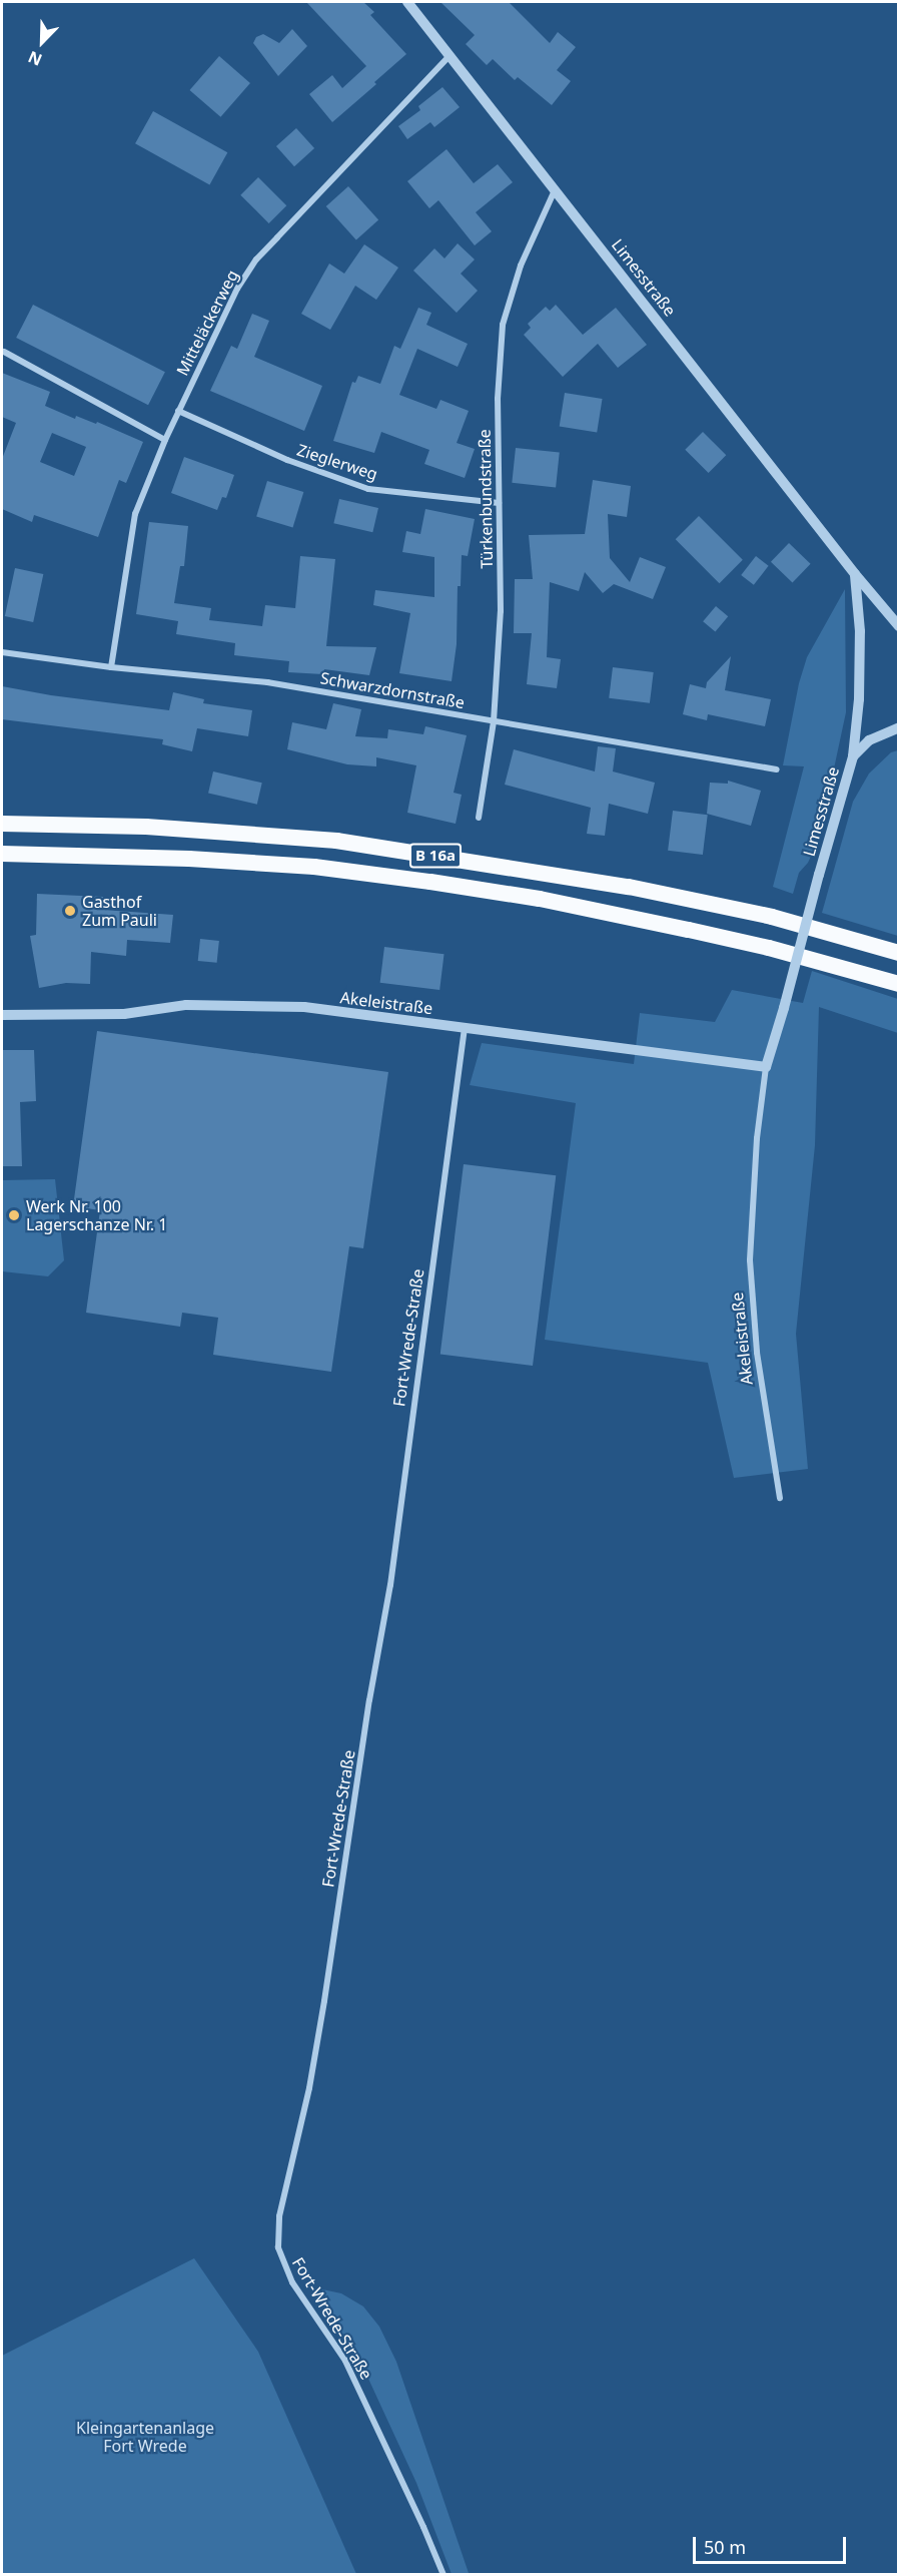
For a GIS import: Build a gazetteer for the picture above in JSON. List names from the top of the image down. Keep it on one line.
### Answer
{"streets":{"highway":["B 16a"],"street":["Limesstraße","Mitteläckerweg","Zieglerweg","Türkenbundstraße","Schwarzdornstraße","Akeleistraße","Fort-Wrede-Straße"]},"crossings":[["Limesstraße","Mitteläckerweg"],["Limesstraße","Türkenbundstraße"],["Limesstraße","Akeleistraße"],["Mitteläckerweg","Zieglerweg"],["Mitteläckerweg","Schwarzdornstraße"],["Zieglerweg","Türkenbundstraße"],["Türkenbundstraße","Schwarzdornstraße"],["Akeleistraße","Fort-Wrede-Straße"]],"parks":["Kleingartenanlage Fort Wrede"],"places":["Gasthof Zum Pauli","Werk Nr. 100 Lagerschanze Nr. 1"],"scale_bar":"50 m","north":"bottom left"}
